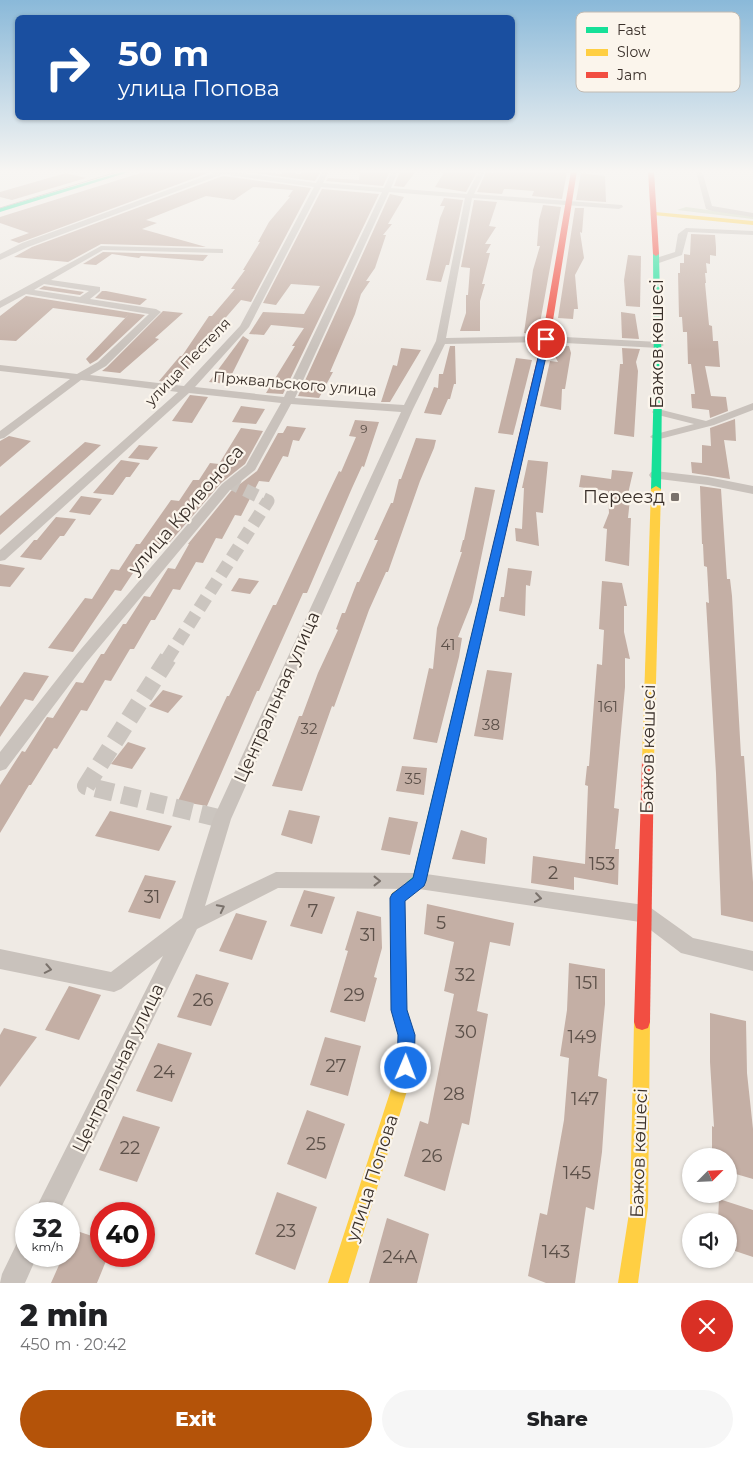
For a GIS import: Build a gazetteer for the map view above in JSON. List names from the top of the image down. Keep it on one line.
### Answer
{"streets":{"main road":["Бажов көшесі","улица Попова"],"street":["улица Пестеля","Пржвальского улица","улица Кривоноса","Центральная улица"]},"crossings":[["улица Пестеля","Пржвальского улица"],["Пржвальского улица","улица Кривоноса"],["Пржвальского улица","Центральная улица"]],"places":{"transit":["Переезд"]},"house_numbers":["9","41","161","38","32","35","153","2","31","7","5","31","32","151","29","26","30","149","27","24","28","147","25","22","26","145","23","143","24А"],"legend":["Fast","Slow","Jam"],"north":"top right","page":{"turn":["50 m","улица Попова"],"speed":"32 km/h","limit":"40","heading":["2 min","450 m · 20:42"],"buttons":["Exit","Share"]}}
